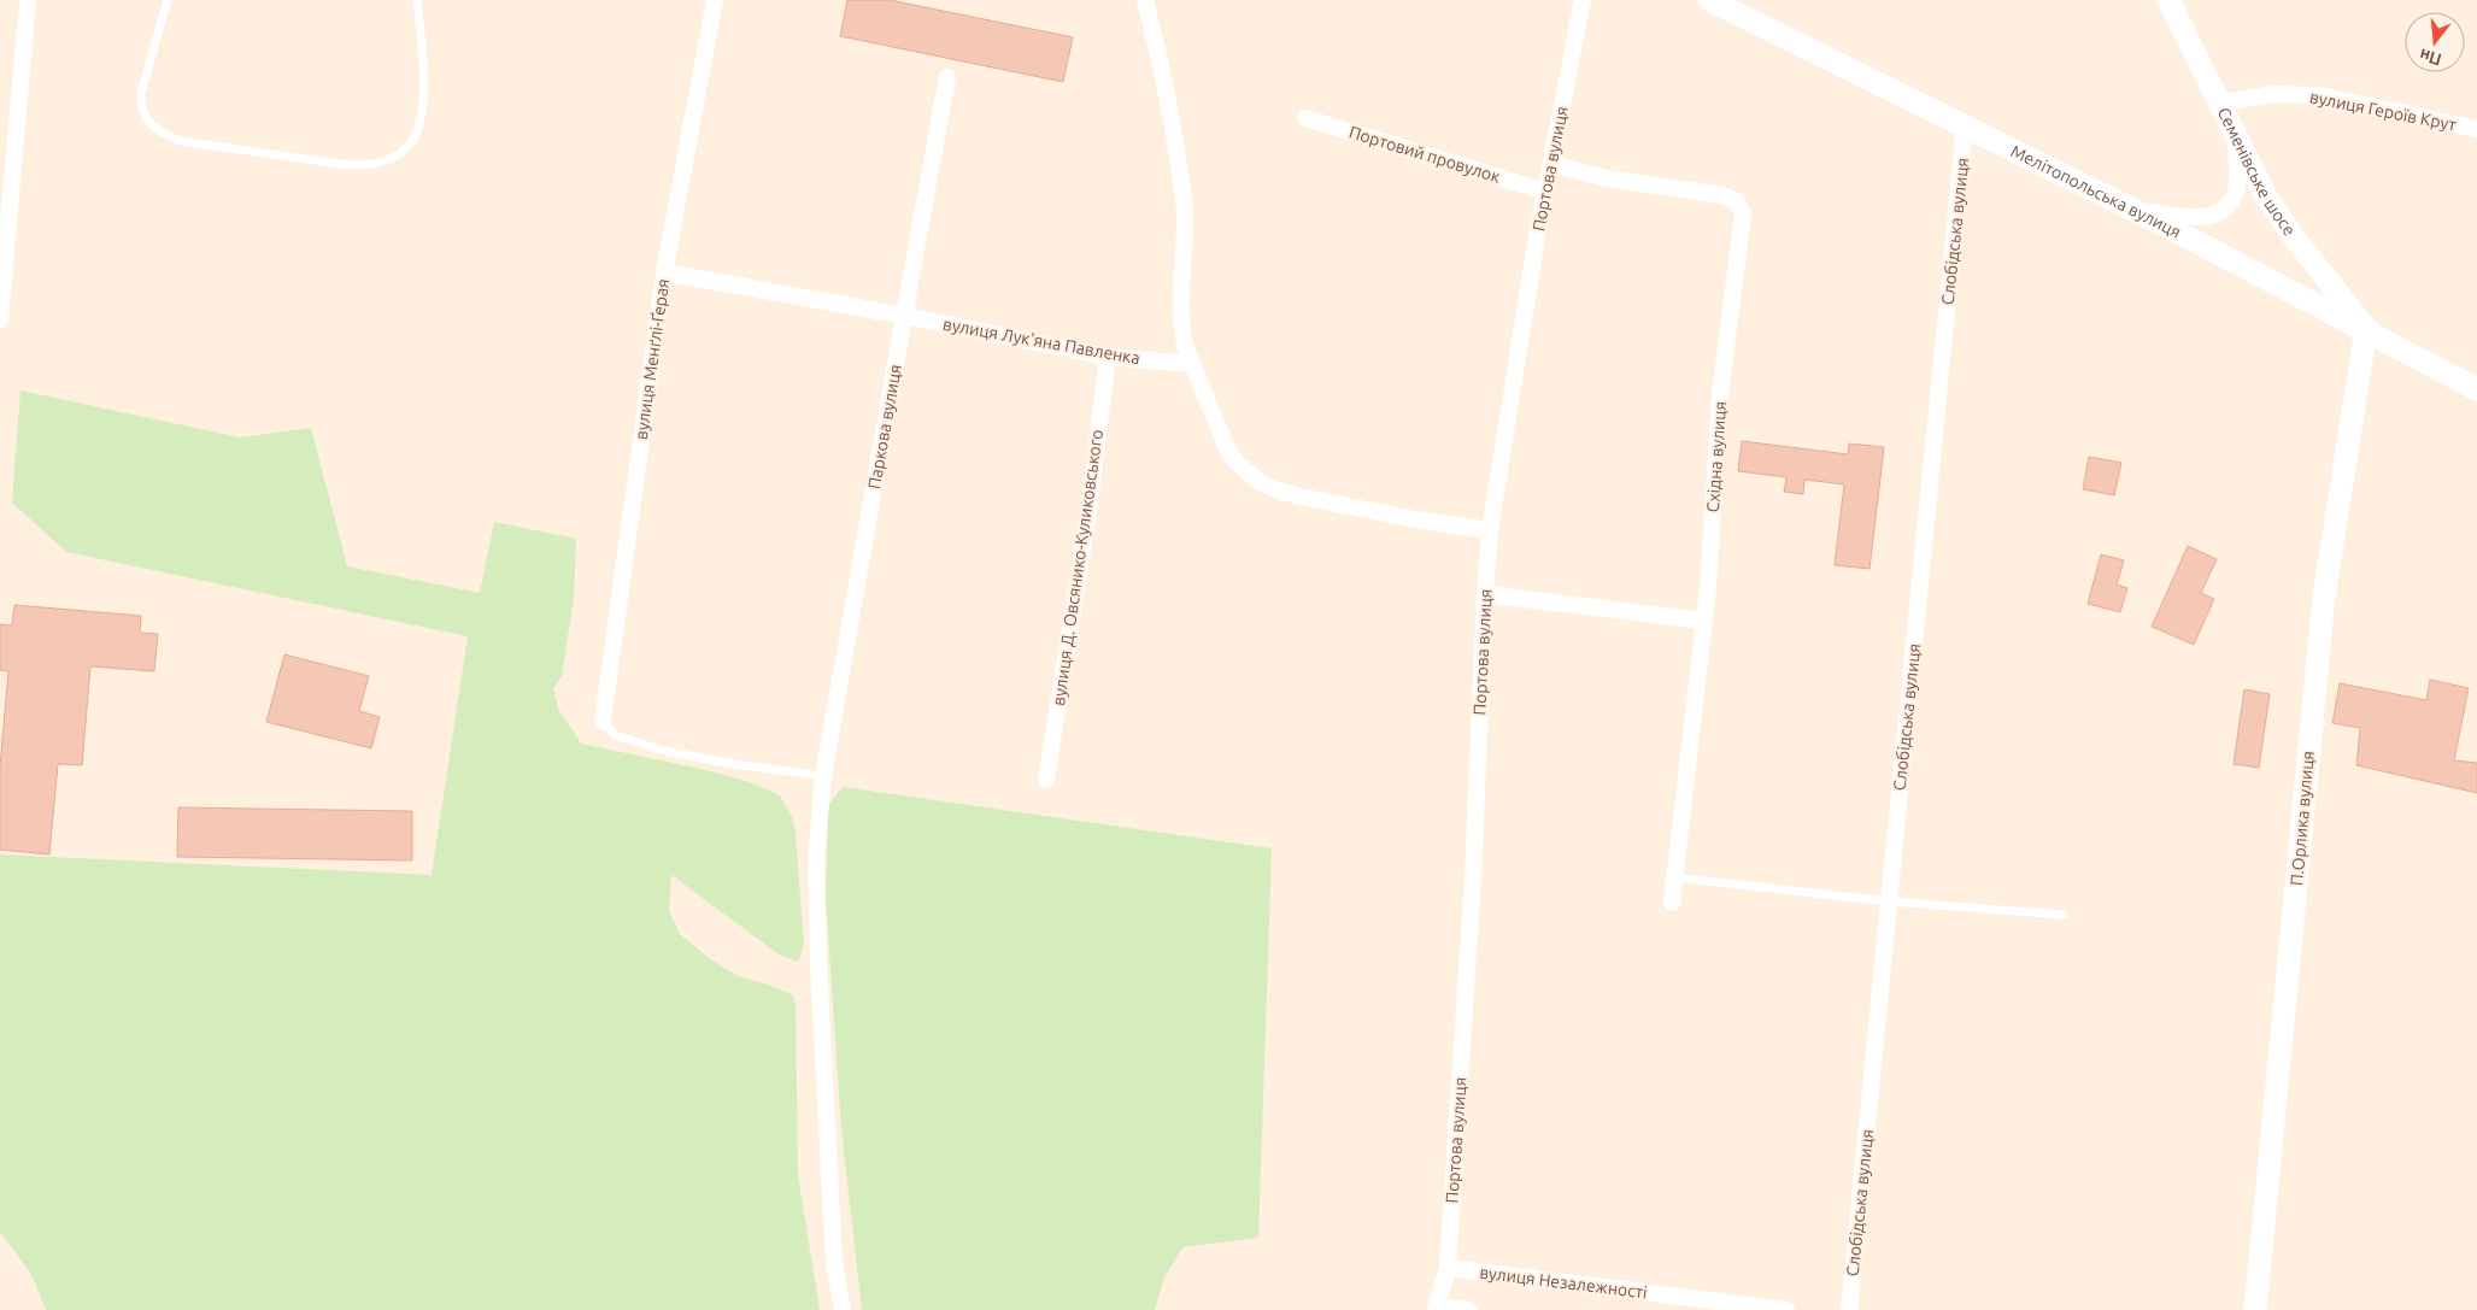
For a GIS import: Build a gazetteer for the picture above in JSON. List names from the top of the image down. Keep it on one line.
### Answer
{"streets":{"street":["вулиця Героїв Крут","Портовий провулок","Портова вулиця","Семенівське шосе","Мелітопольська вулиця","Слобідська вулиця","вулиця Лук'яна Павленка","вулиця Менґлі-Ґерая","Паркова вулиця","Східна вулиця","вулиця Д. Овсянико-Куликовського","П.Орлика вулиця","вулиця Незалежності"]},"crossings":[["вулиця Героїв Крут","Семенівське шосе"],["Портовий провулок","Портова вулиця"],["Портова вулиця","Східна вулиця"],["Портова вулиця","вулиця Незалежності"],["Семенівське шосе","Мелітопольська вулиця"],["Семенівське шосе","П.Орлика вулиця"],["Мелітопольська вулиця","Слобідська вулиця"],["Мелітопольська вулиця","П.Орлика вулиця"],["вулиця Лук'яна Павленка","вулиця Менґлі-Ґерая"],["вулиця Лук'яна Павленка","Паркова вулиця"],["вулиця Лук'яна Павленка","вулиця Д. Овсянико-Куликовського"]],"north":"bottom"}
